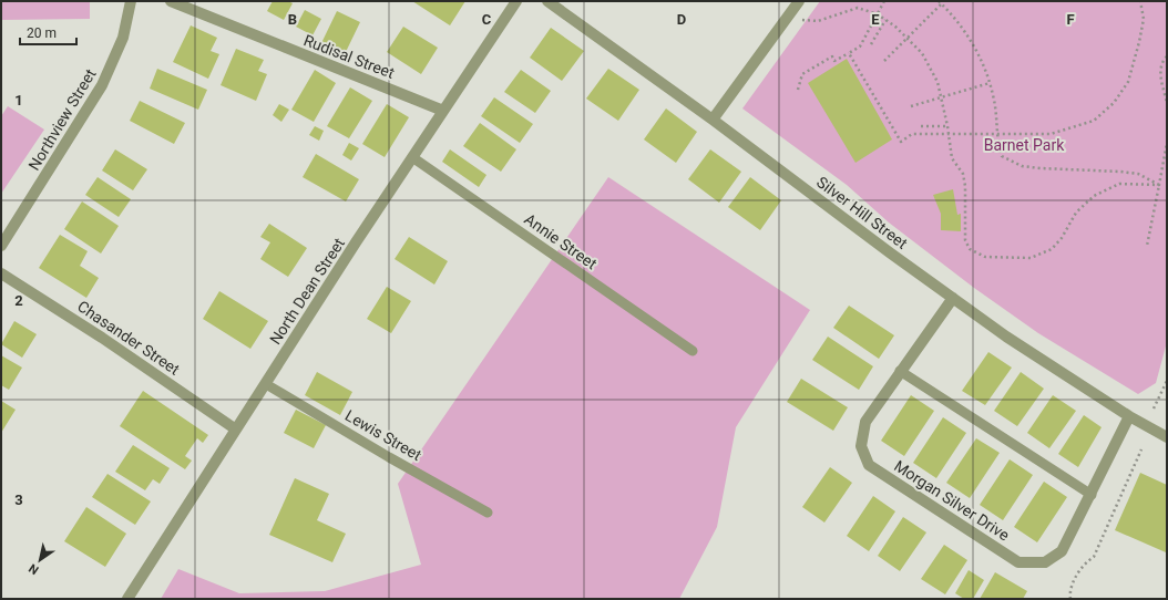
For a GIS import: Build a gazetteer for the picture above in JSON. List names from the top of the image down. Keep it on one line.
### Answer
{"streets":{"street":["Rudisal Street","Northview Street","Silver Hill Street","North Dean Street","Chasander Street","Morgan Silver Drive"],"lane":["Annie Street","Lewis Street"]},"crossings":[["Rudisal Street","North Dean Street"],["Silver Hill Street","Morgan Silver Drive"],["Annie Street","North Dean Street"],["North Dean Street","Chasander Street"],["North Dean Street","Lewis Street"]],"parks":["Barnet Park"],"scale_bar":"20 m","north":"bottom left","grid":{"columns":["B","C","D","E","F"],"rows":["1","2","3"]}}
